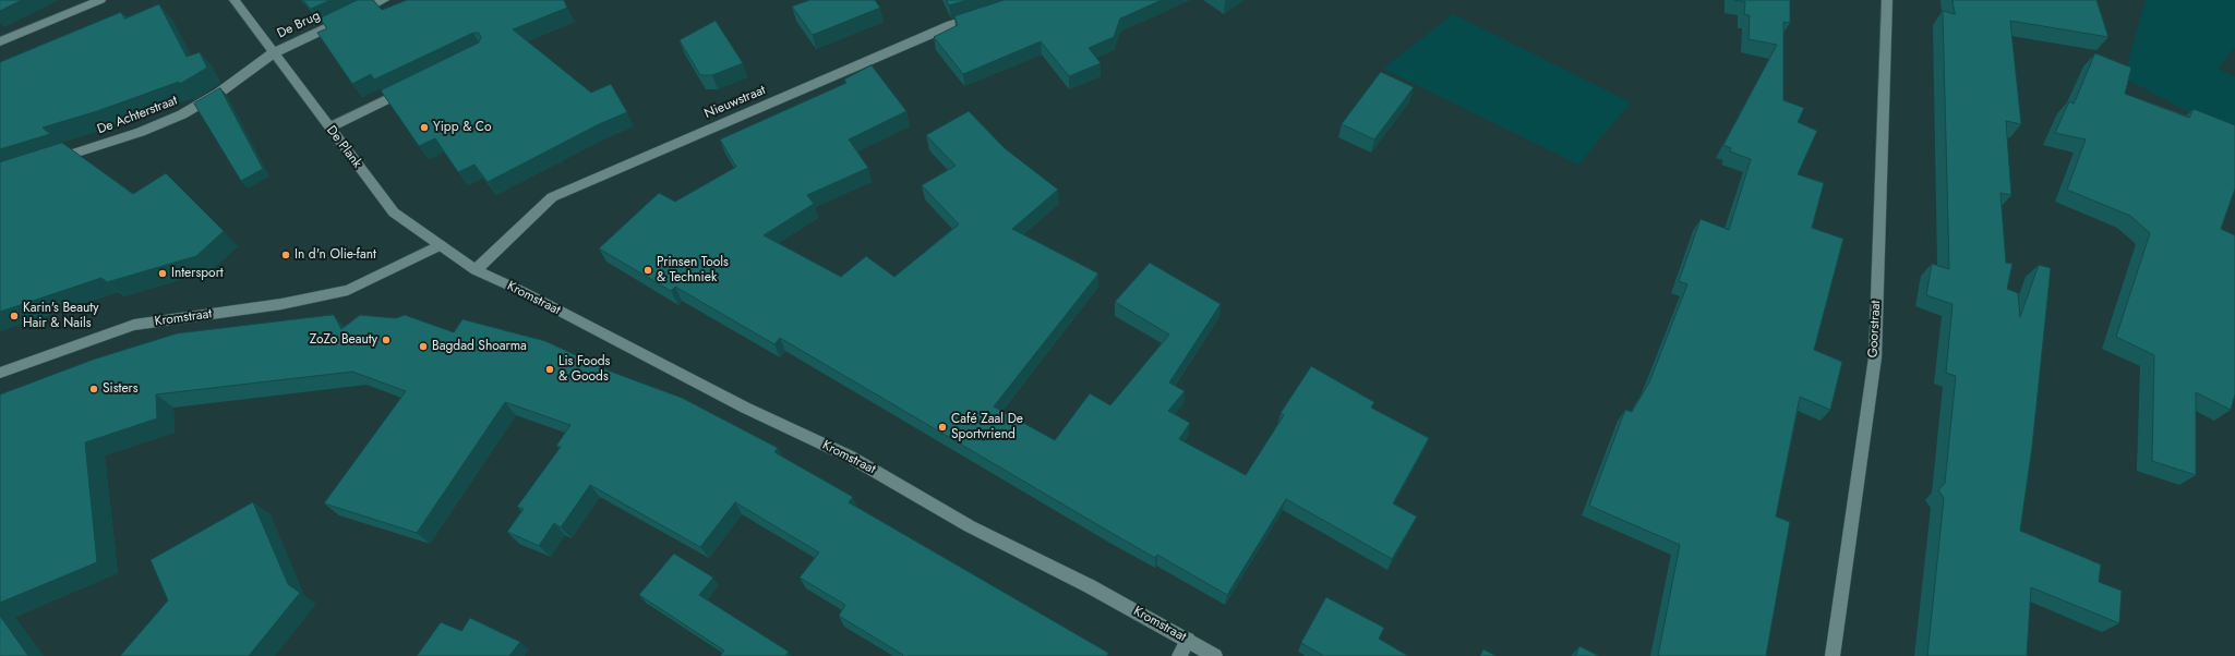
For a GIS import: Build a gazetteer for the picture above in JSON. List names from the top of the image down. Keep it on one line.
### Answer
{"streets":{"street":["De Brug","Nieuwstraat","De Achterstraat","De Plank","Kromstraat","Goorstraat"]},"crossings":[["De Brug","De Achterstraat"],["De Brug","De Plank"],["Nieuwstraat","De Plank"],["Nieuwstraat","Kromstraat"],["De Achterstraat","De Plank"],["De Plank","Kromstraat"]],"places":["Yipp & Co","In d'n Olie-fant","Prinsen Tools & Techniek","Intersport","Karin's Beauty Hair & Nails","ZoZo Beauty","Bagdad Shoarma","Lis Foods & Goods","Sisters","Café Zaal De Sportvriend"]}
